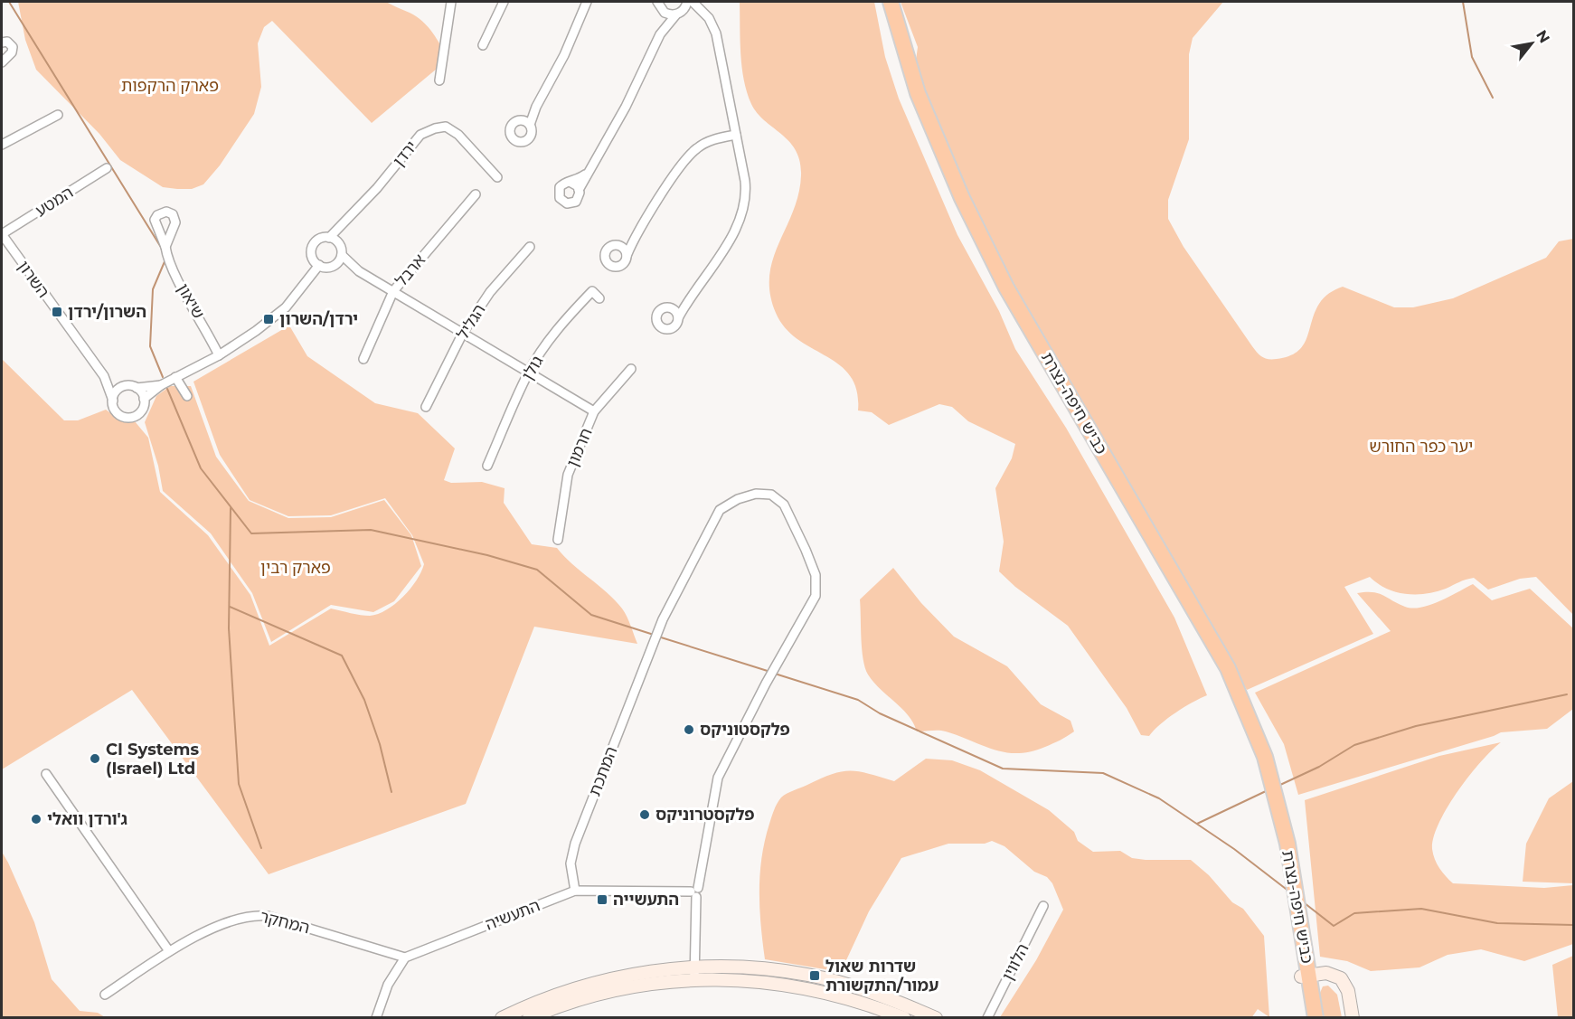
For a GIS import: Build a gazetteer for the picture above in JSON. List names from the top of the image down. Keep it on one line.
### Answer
{"streets":{"highway":["כביש חיפה-נצרת"],"street":["ירדן","המטע","ארבל","השרון","שיאון","הגליל","גולן","חרמון","המתכת","התעשיה","המחקר","הלווין"]},"crossings":[["המטע","השרון"],["המתכת","התעשיה"],["התעשיה","המחקר"]],"parks":["פארק הרקפות","יער כפר החורש","פארק רבין"],"places":{"transit":["השרון/ירדן","ירדן/השרון","התעשייה","שדרות שאול עמור/התקשורת"],"other":["פלקסטוניקס","CI Systems (Israel) Ltd","פלקסטרוניקס","ג'ורדן וואלי"]},"north":"top right"}
